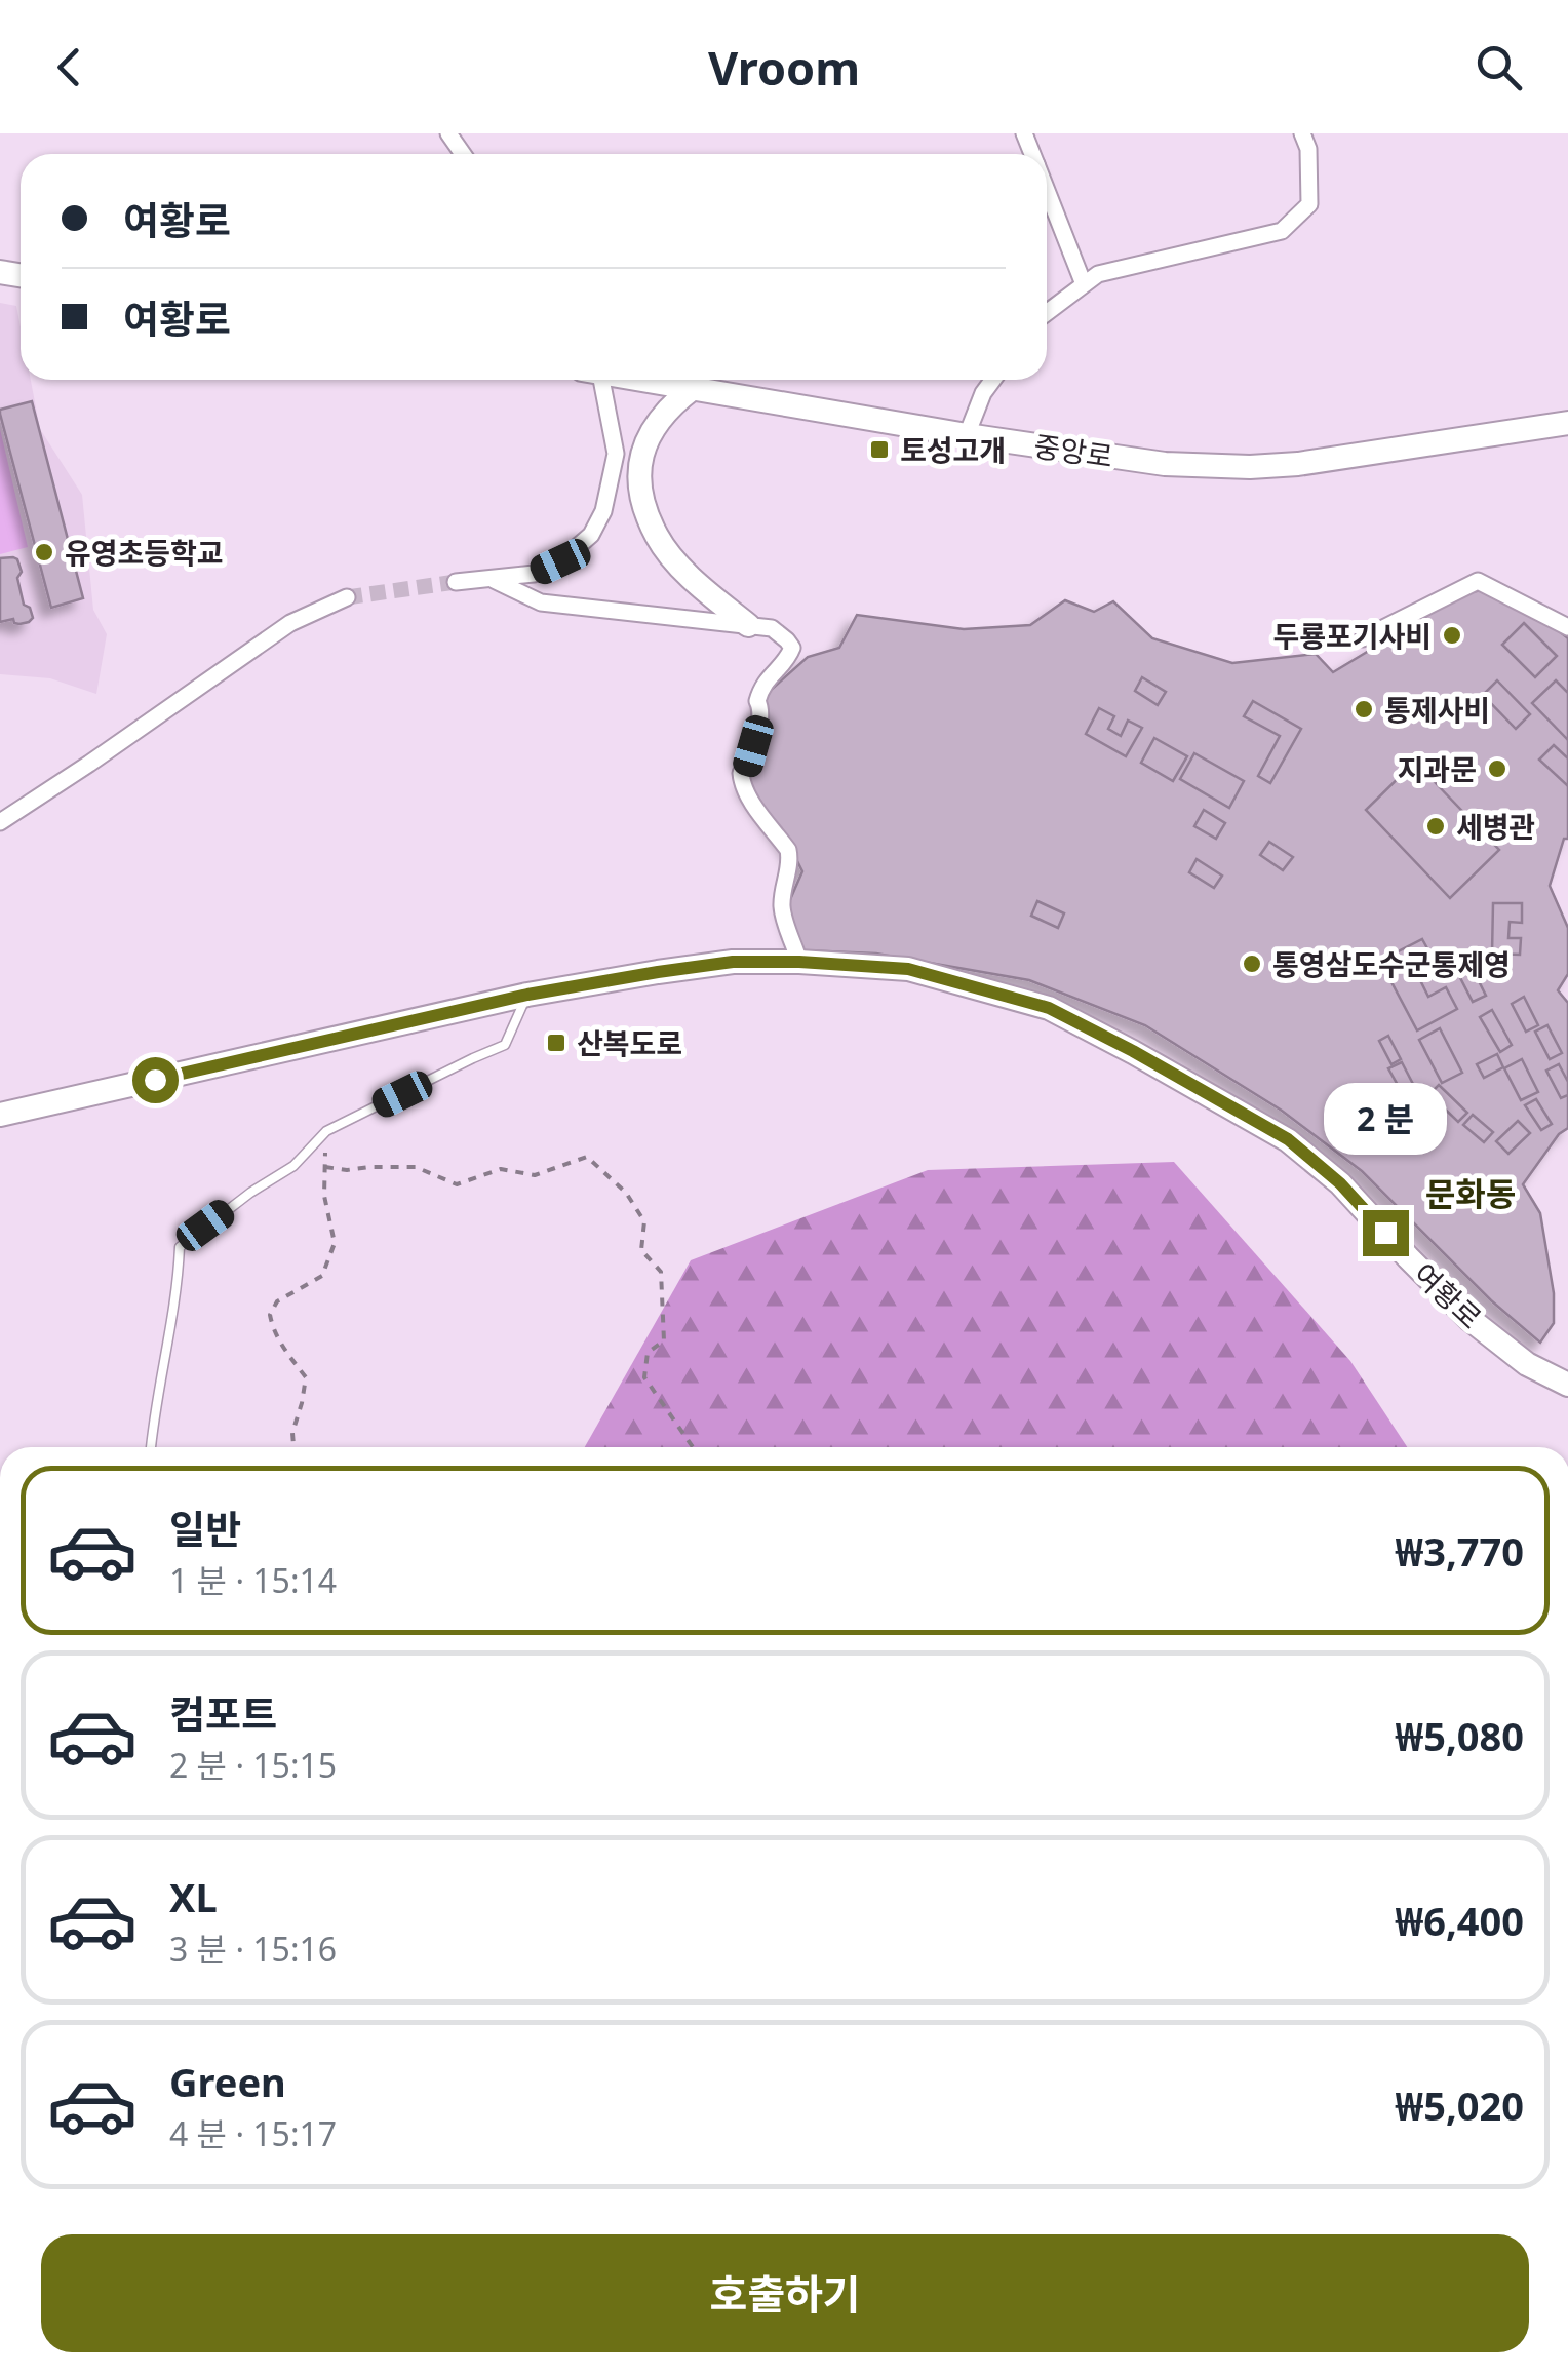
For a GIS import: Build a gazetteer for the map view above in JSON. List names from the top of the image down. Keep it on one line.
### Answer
{"streets":{"street":["중앙로","여황로"]},"districts":["문화동"],"places":{"transit":["토성고개","산복도로"],"other":["유영초등학교","두룡포기사비","통제사비","지과문","세병관","통영삼도수군통제영"]},"page":{"header":"Vroom","banner":["여황로","여황로"],"bubble":"2 분","list":[{"name":"일반","note":"1 분 · 15:14","value":"₩3,770"},{"name":"컴포트","note":"2 분 · 15:15","value":"₩5,080"},{"name":"XL","note":"3 분 · 15:16","value":"₩6,400"},{"name":"Green","note":"4 분 · 15:17","value":"₩5,020"}],"buttons":"호출하기"}}
